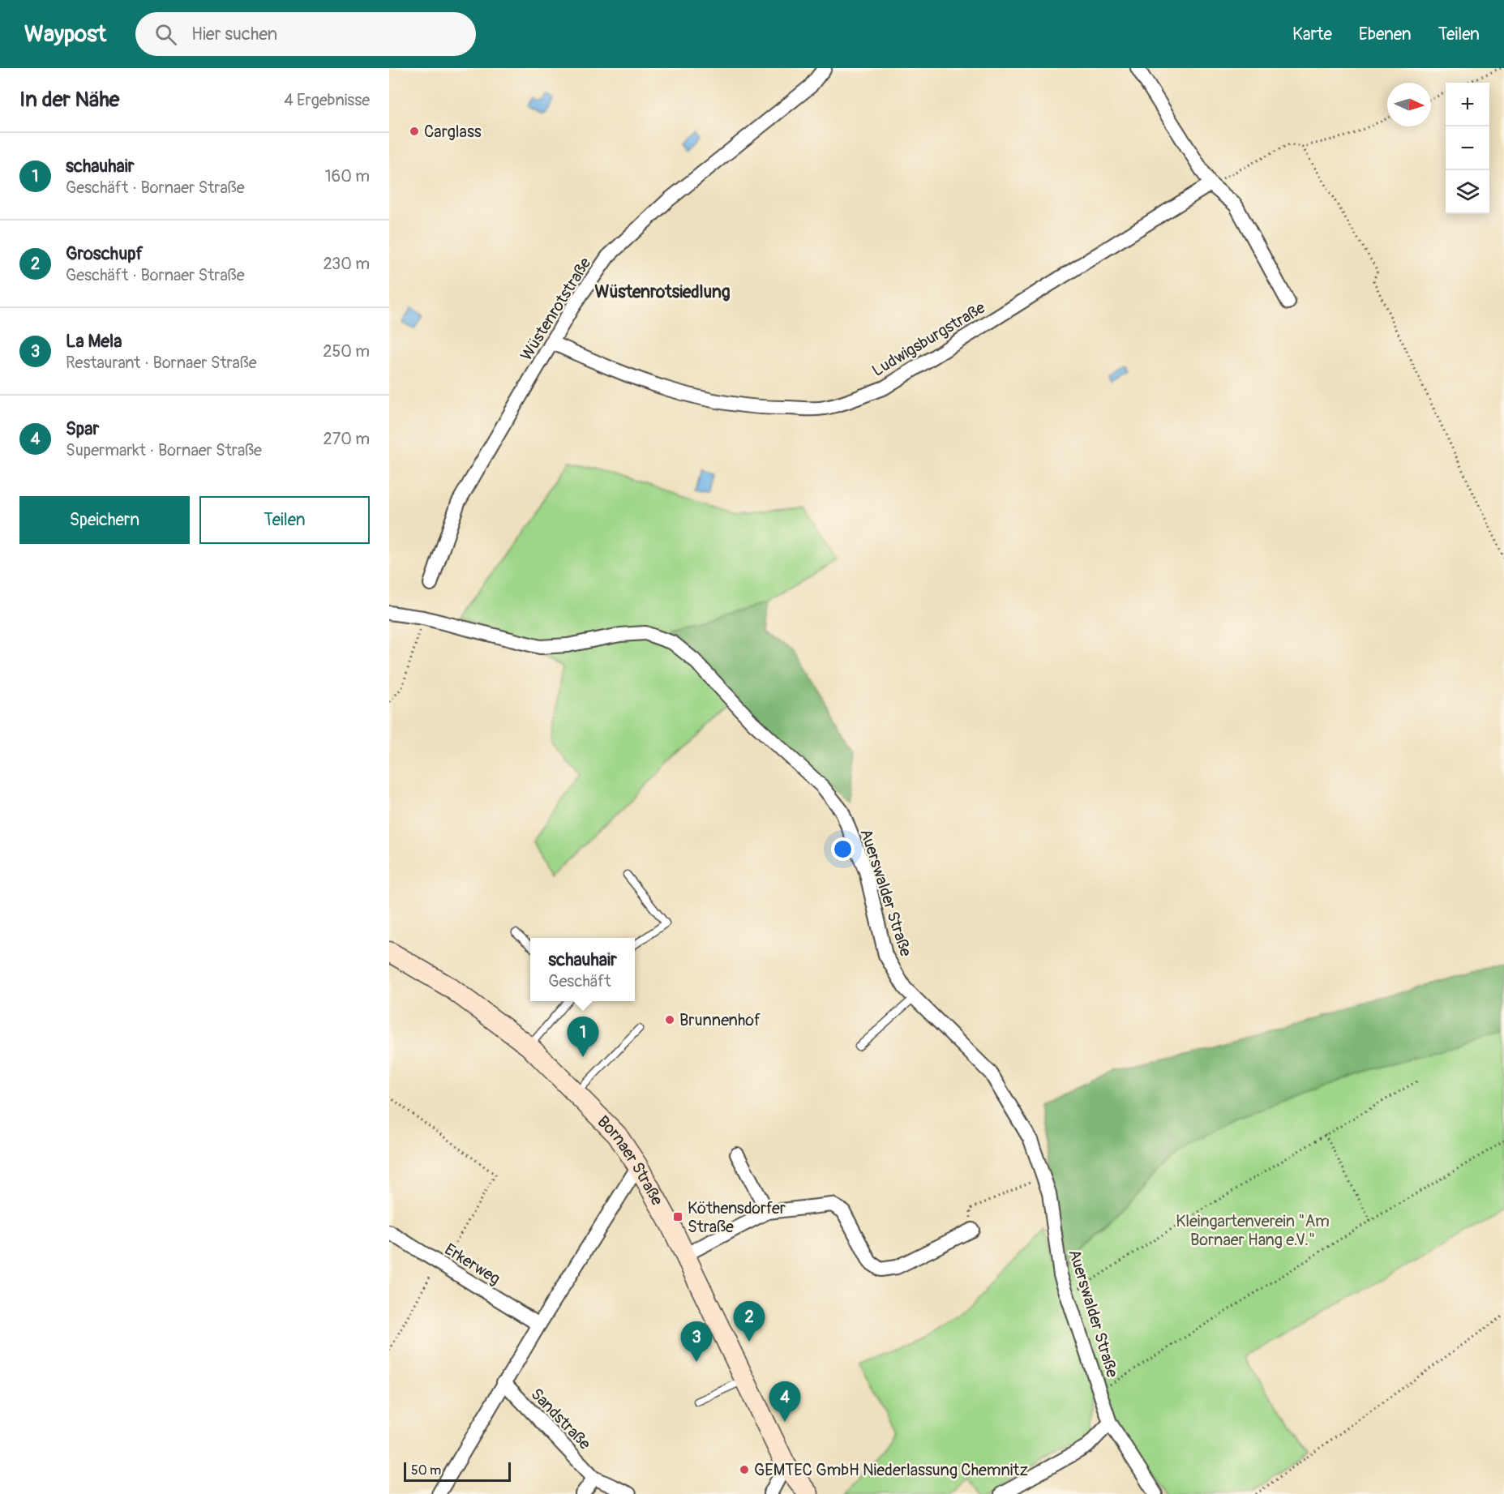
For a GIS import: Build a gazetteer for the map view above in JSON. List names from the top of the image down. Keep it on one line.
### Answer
{"streets":{"main road":["Bornaer Straße"],"street":["Wüstenrotstraße","Ludwigsburgstraße","Auerswalder Straße","Erkerweg","Sandstraße"]},"crossings":[["Wüstenrotstraße","Ludwigsburgstraße"]],"districts":["Wüstenrotsiedlung"],"parks":["Kleingartenverein \"Am Bornaer Hang e.V.\""],"places":{"other":["Carglass","Brunnenhof","GEMTEC GmbH Niederlassung Chemnitz"],"transit":["Köthensdorfer Straße"]},"scale_bar":"50 m","north":"right","page":{"header":"Waypost","search":"Hier suchen","nav":["Karte","Ebenen","Teilen"],"heading":["In der Nähe","4 Ergebnisse"],"map_buttons":["+","−"],"list":[{"mark":"1","name":"schauhair","note":"Geschäft · Bornaer Straße","value":"160 m"},{"mark":"2","name":"Groschupf","note":"Geschäft · Bornaer Straße","value":"230 m"},{"mark":"3","name":"La Mela","note":"Restaurant · Bornaer Straße","value":"250 m"},{"mark":"4","name":"Spar","note":"Supermarkt · Bornaer Straße","value":"270 m"}],"buttons":["Speichern","Teilen"],"popup":["schauhair","Geschäft"],"pins":["1","2","3","4"],"scale":"50 m"}}
